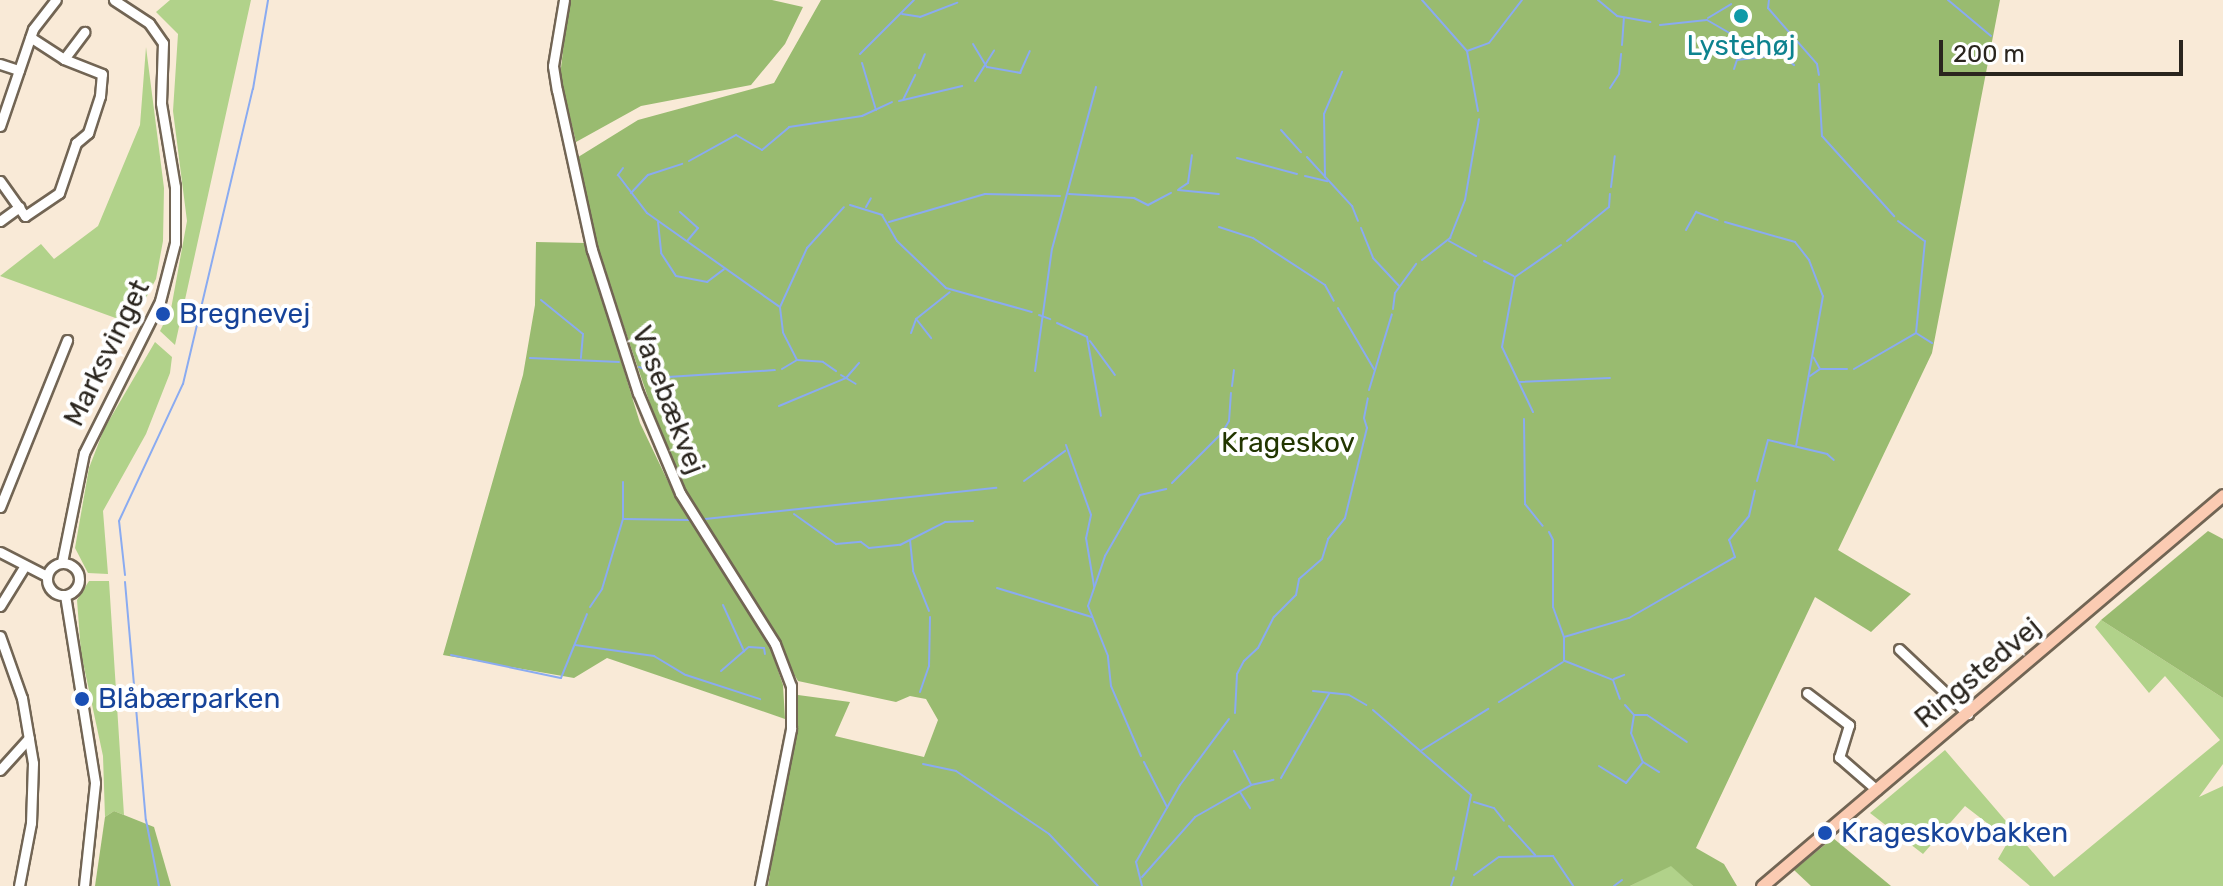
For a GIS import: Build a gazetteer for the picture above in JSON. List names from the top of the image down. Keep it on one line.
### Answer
{"streets":{"main road":["Ringstedvej"],"street":["Marksvinget","Vasebækvej"]},"parks":["Krageskov"],"places":["Lystehøj","Bregnevej","Blåbærparken","Krageskovbakken"],"scale_bar":"200 m"}
